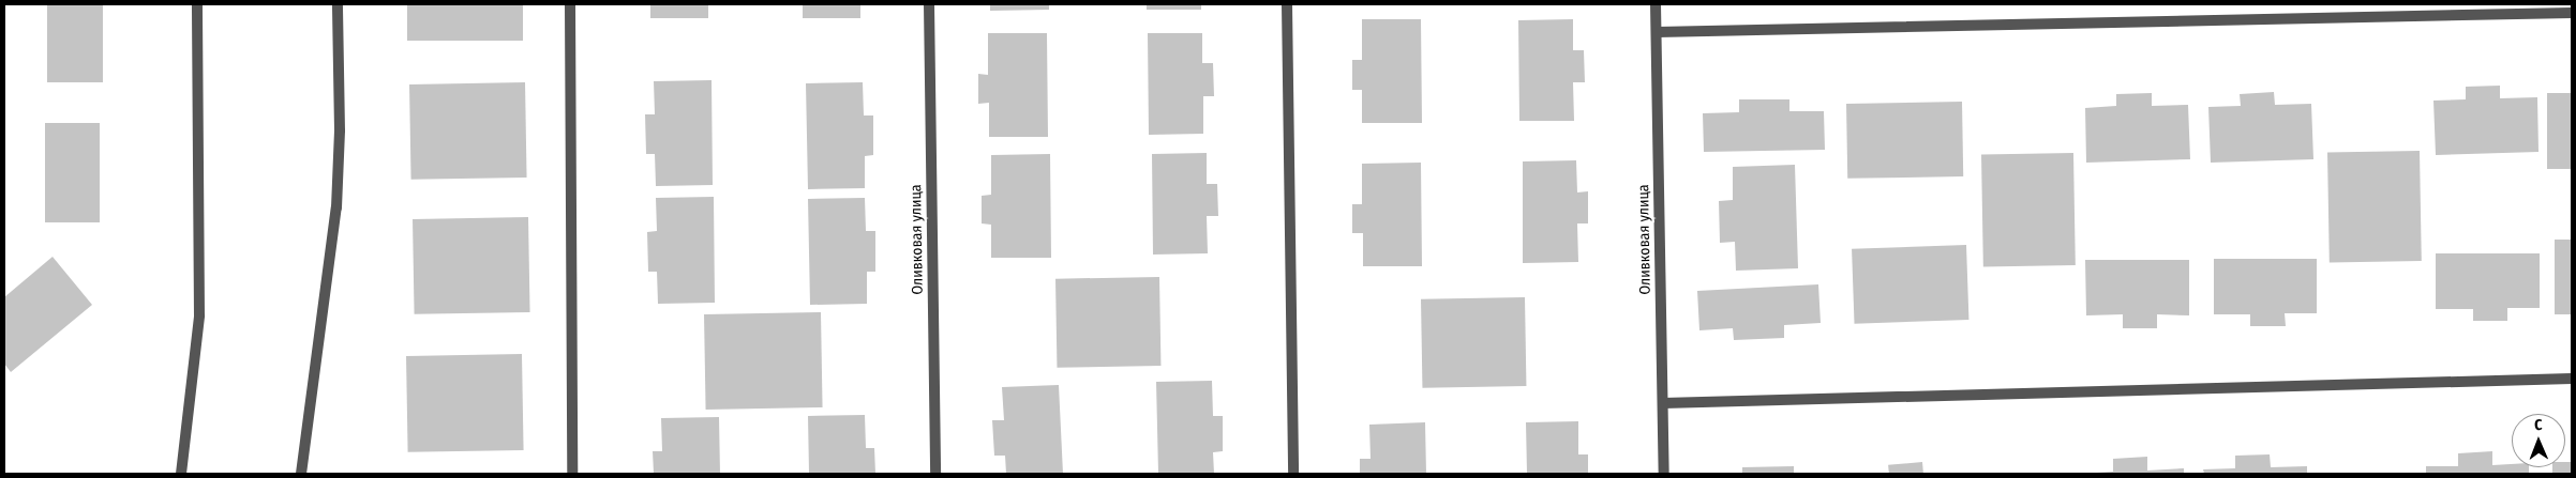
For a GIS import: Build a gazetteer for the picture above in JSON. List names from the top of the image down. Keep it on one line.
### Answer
{"streets":{"street":["Оливковая улица"]},"north":"top"}
